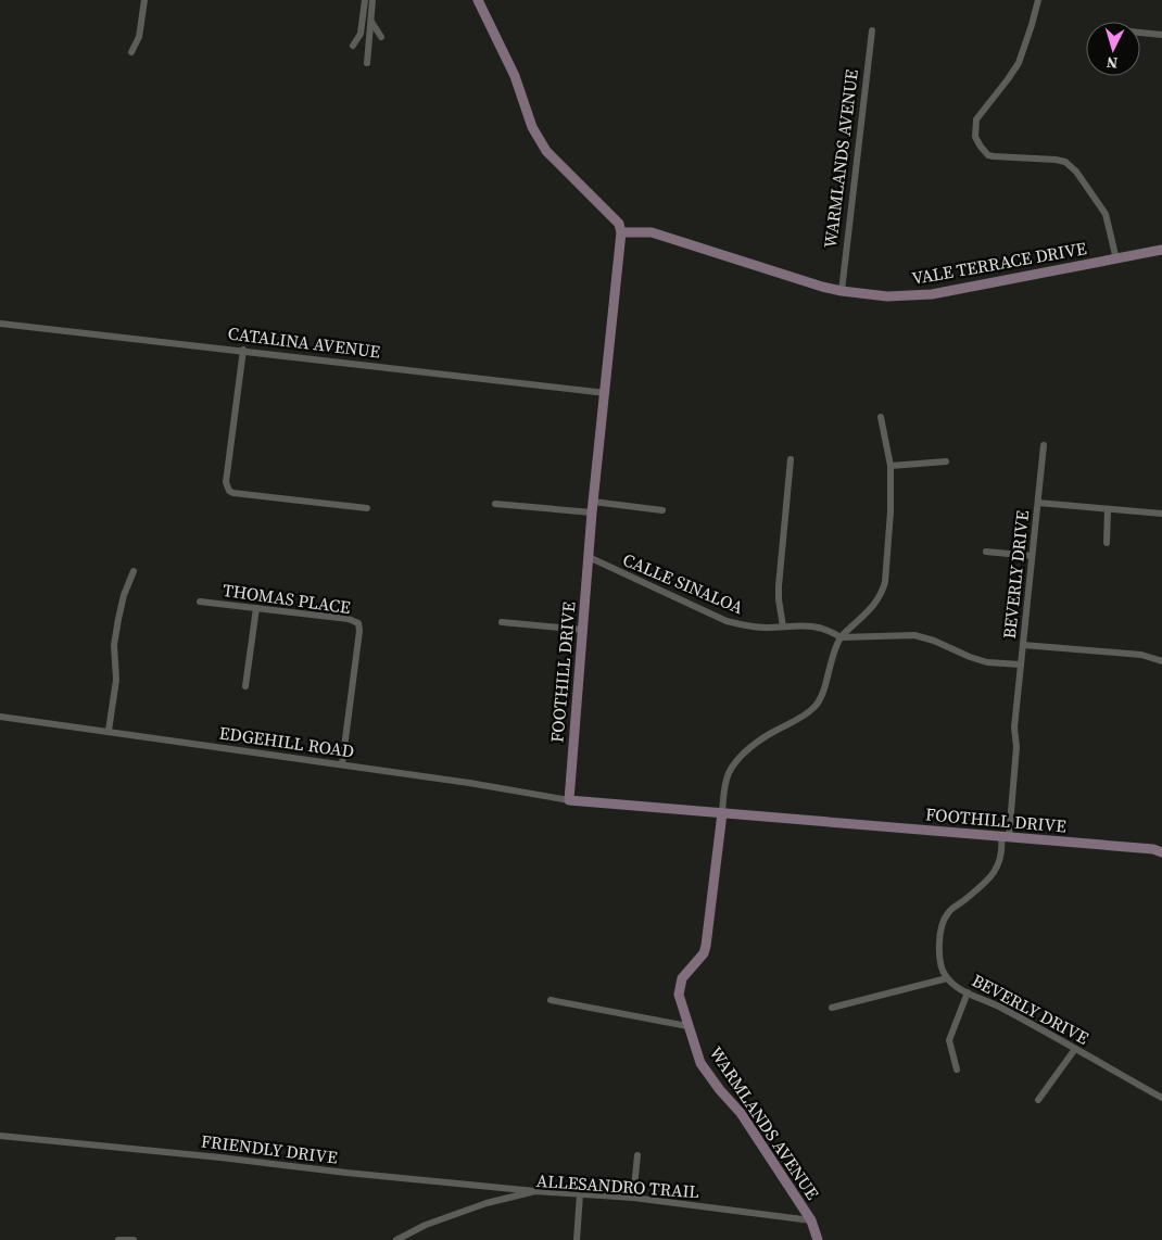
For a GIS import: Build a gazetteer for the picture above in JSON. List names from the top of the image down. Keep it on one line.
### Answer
{"streets":{"street":["WARMLANDS AVENUE","VALE TERRACE DRIVE","CATALINA AVENUE","BEVERLY DRIVE","CALLE SINALOA","THOMAS PLACE","FOOTHILL DRIVE","EDGEHILL ROAD","FRIENDLY DRIVE","ALLESANDRO TRAIL"]},"crossings":[["WARMLANDS AVENUE","VALE TERRACE DRIVE"],["WARMLANDS AVENUE","CALLE SINALOA"],["WARMLANDS AVENUE","FOOTHILL DRIVE"],["WARMLANDS AVENUE","ALLESANDRO TRAIL"],["VALE TERRACE DRIVE","FOOTHILL DRIVE"],["CATALINA AVENUE","FOOTHILL DRIVE"],["BEVERLY DRIVE","CALLE SINALOA"],["BEVERLY DRIVE","FOOTHILL DRIVE"],["CALLE SINALOA","FOOTHILL DRIVE"],["THOMAS PLACE","EDGEHILL ROAD"],["FOOTHILL DRIVE","EDGEHILL ROAD"],["FRIENDLY DRIVE","ALLESANDRO TRAIL"]],"north":"bottom"}
